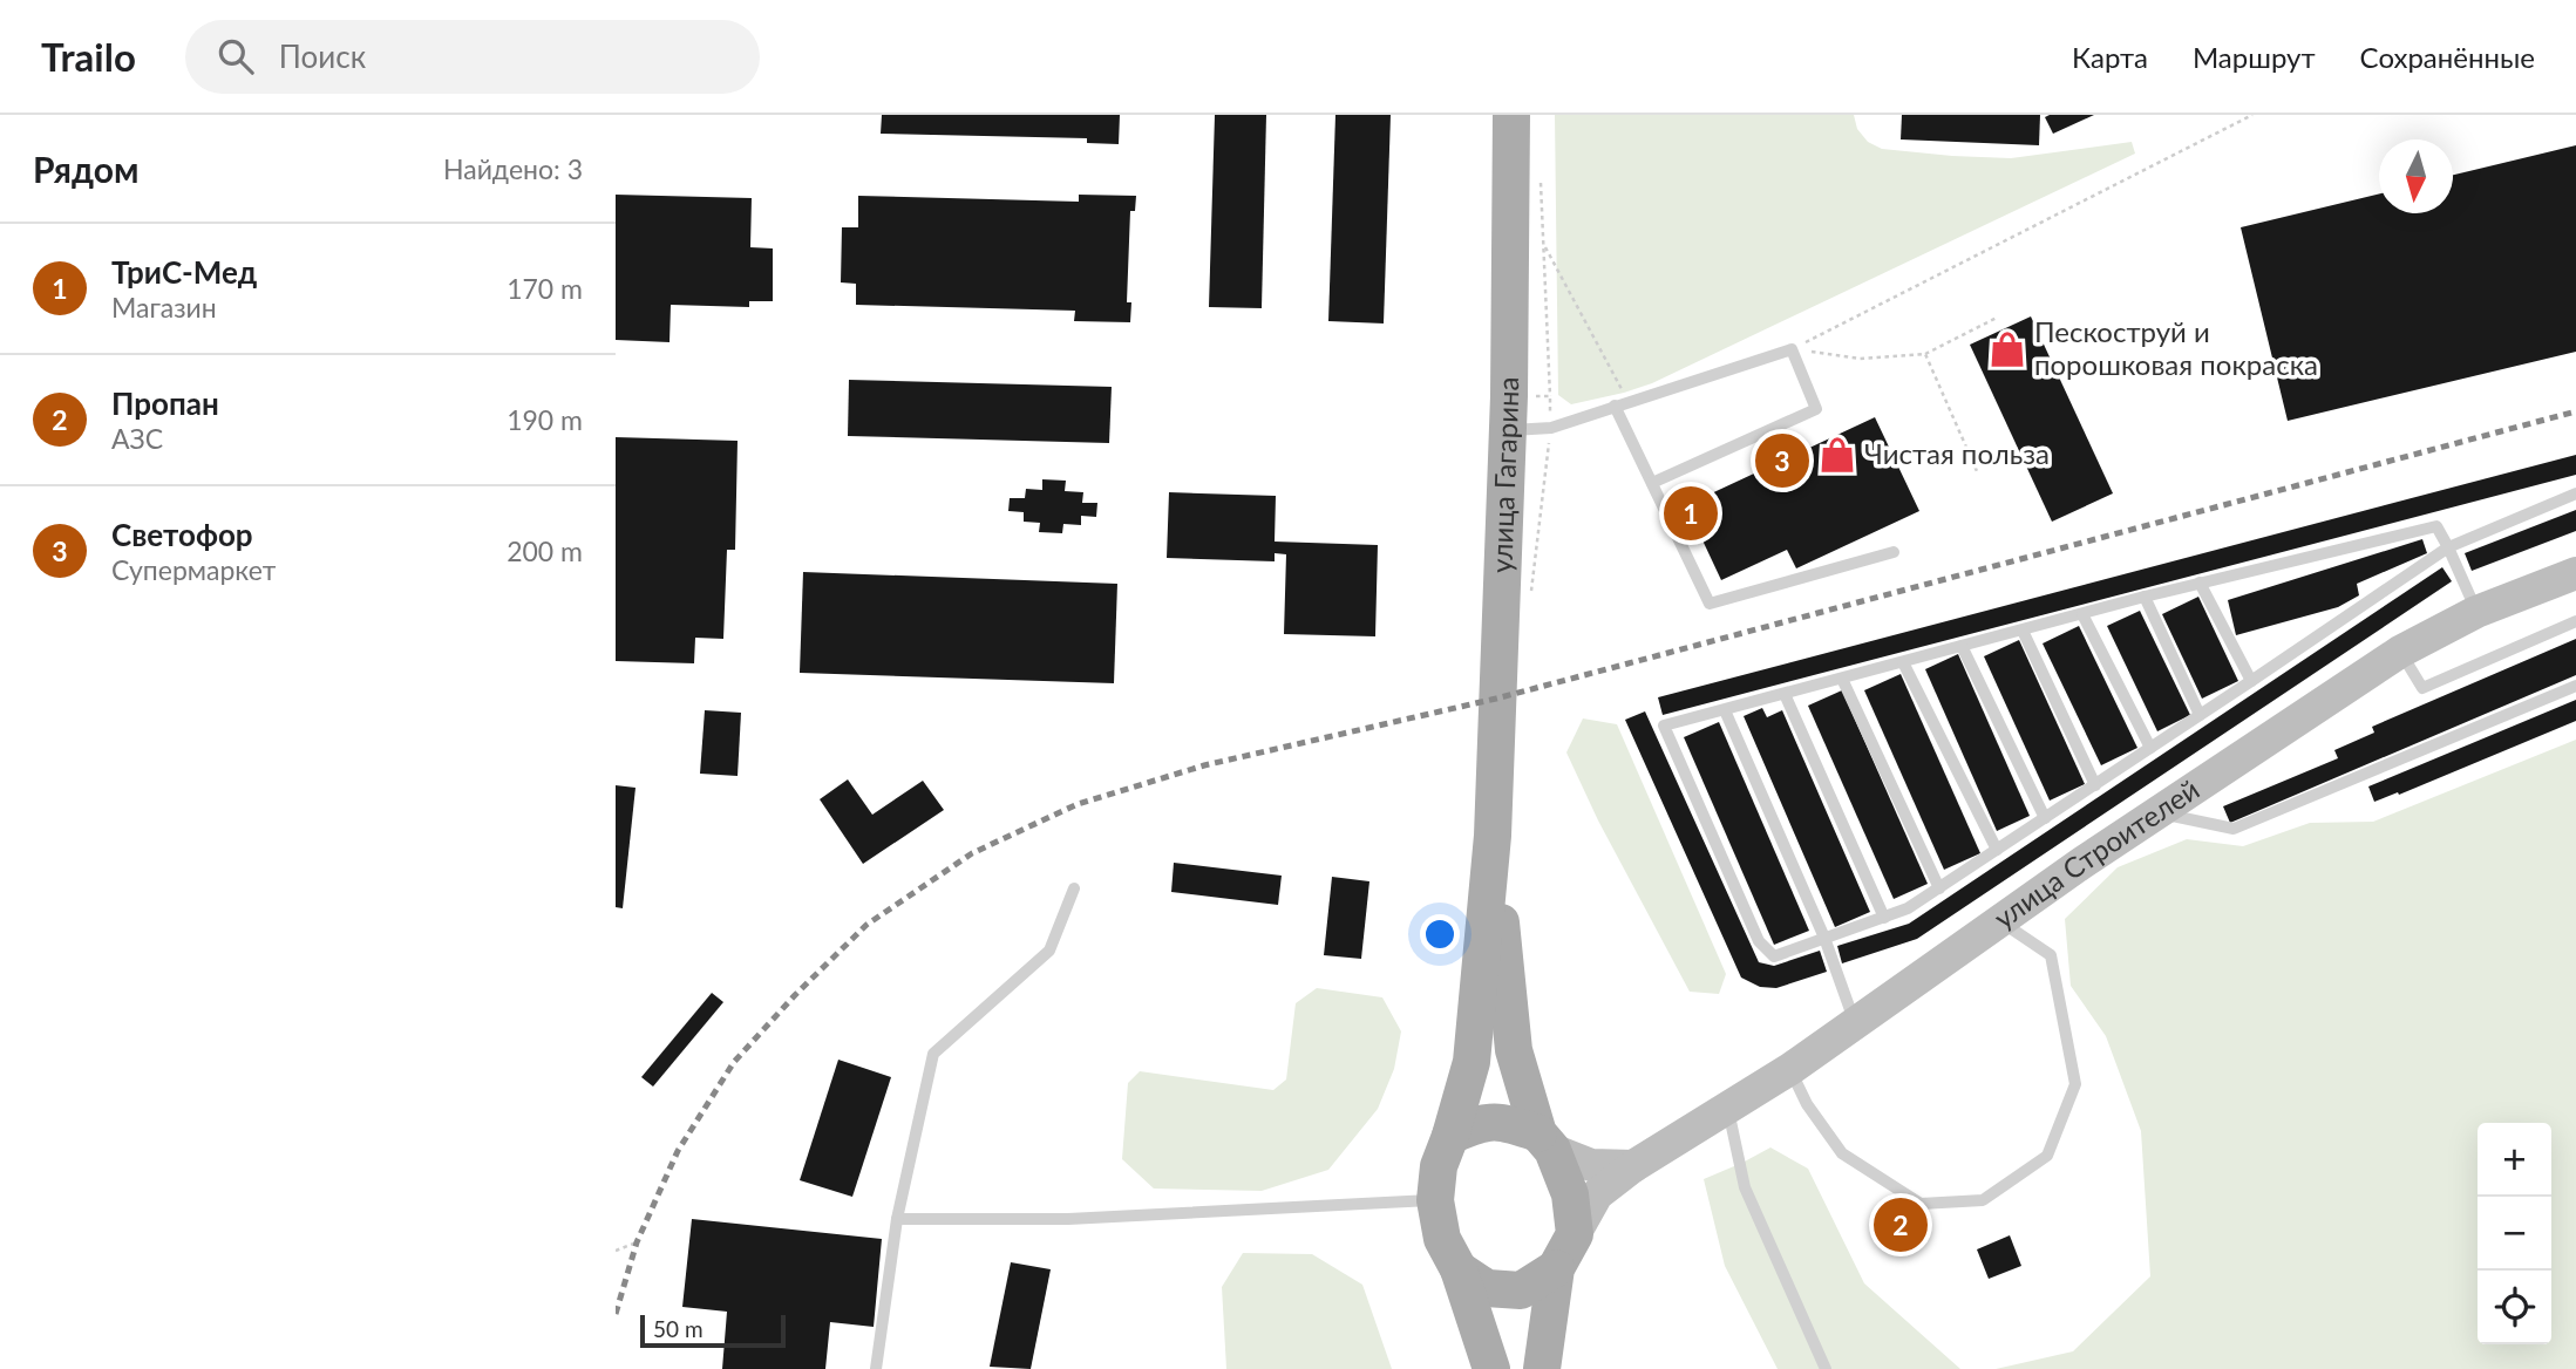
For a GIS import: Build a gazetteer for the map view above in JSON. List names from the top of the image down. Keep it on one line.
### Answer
{"streets":{"main road":["улица Гагарина","улица Строителей"]},"places":{"shop":["Пескоструй и порошковая покраска","Чистая польза"]},"scale_bar":"50 m","north":"bottom","page":{"header":"Trailo","search":"Поиск","nav":["Карта","Маршрут","Сохранённые"],"heading":["Рядом","Найдено: 3"],"list":[{"mark":"1","name":"ТриС-Мед","note":"Магазин","value":"170 m"},{"mark":"2","name":"Пропан","note":"АЗС","value":"190 m"},{"mark":"3","name":"Светофор","note":"Супермаркет","value":"200 m"}],"pins":["3","1","2"],"map_buttons":["+","−"],"scale":"50 m"}}
